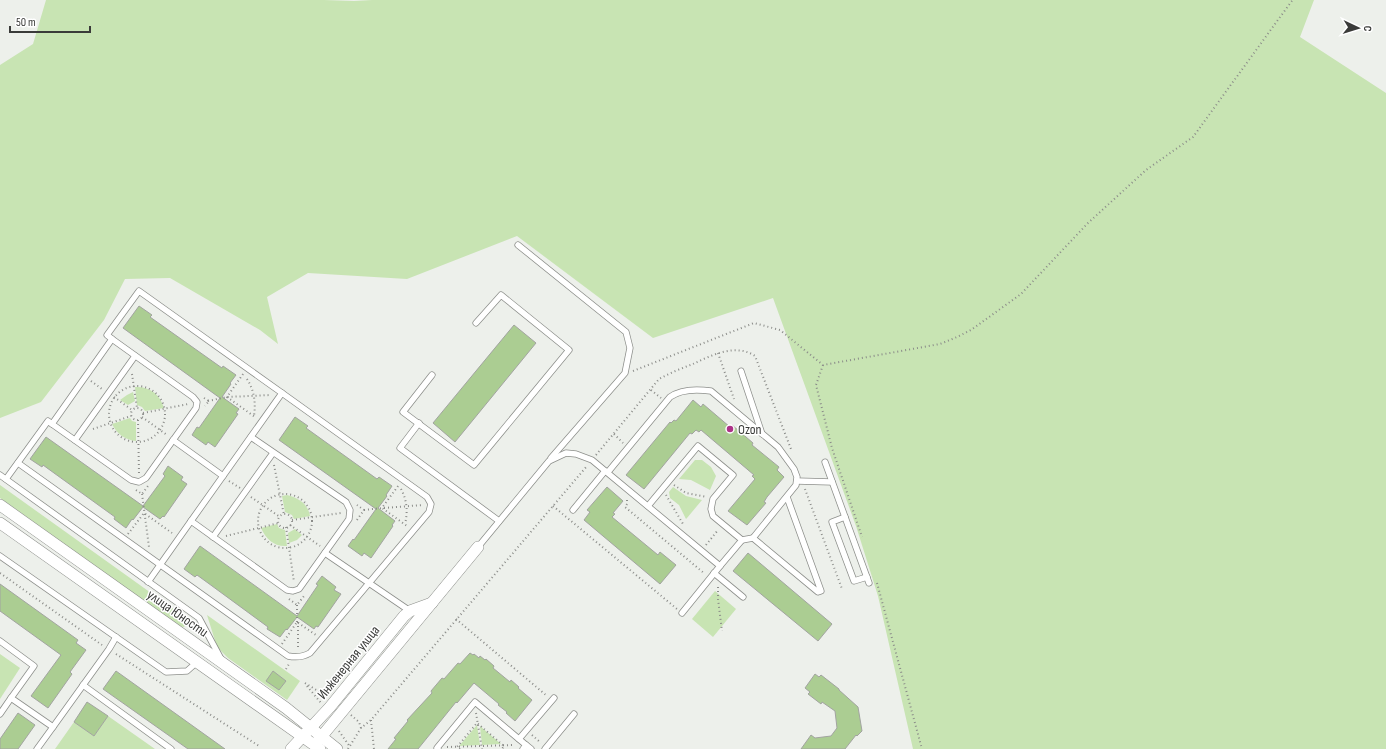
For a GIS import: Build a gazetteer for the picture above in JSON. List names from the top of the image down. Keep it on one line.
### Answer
{"streets":{"street":["улица Юности","Инженерная улица"]},"crossings":[["улица Юности","Инженерная улица"]],"places":["Ozon"],"scale_bar":"50 m","north":"right"}
